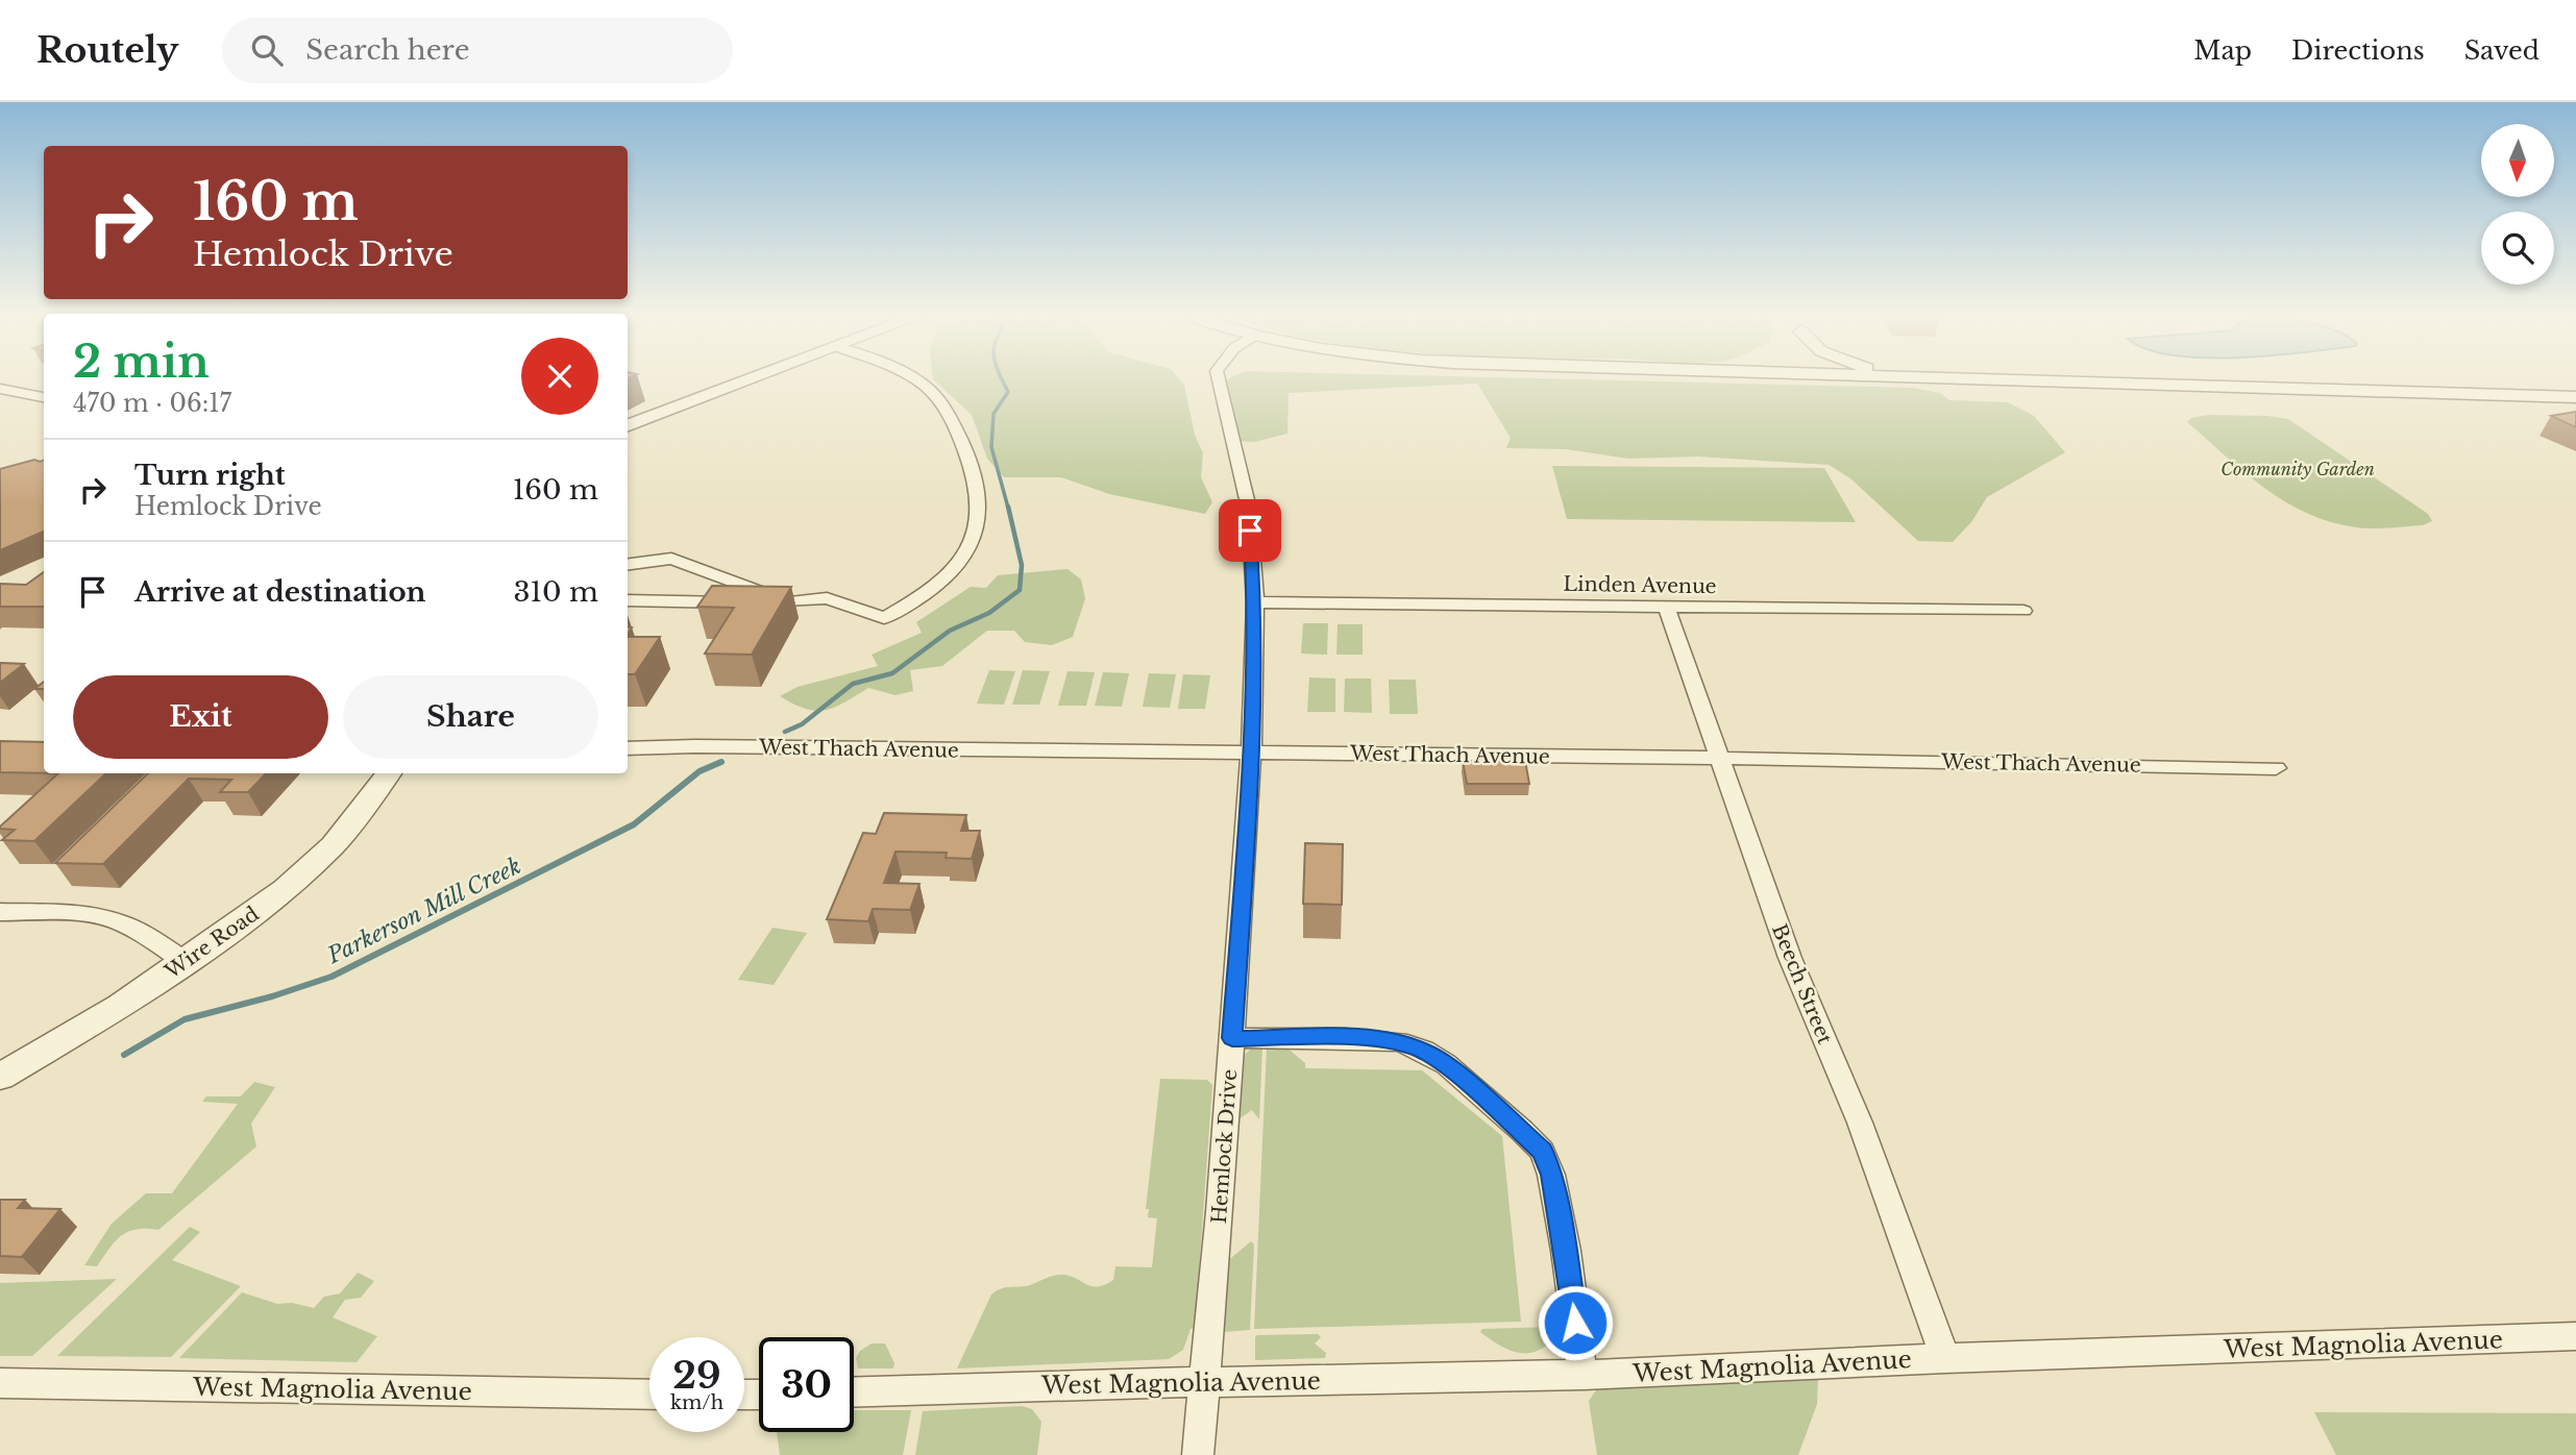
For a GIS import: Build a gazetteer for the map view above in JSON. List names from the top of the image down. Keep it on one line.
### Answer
{"streets":{"street":["Linden Avenue","West Thach Avenue","Wire Road","Beech Street","Hemlock Drive","West Magnolia Avenue"]},"crossings":[["Linden Avenue","Beech Street"],["Linden Avenue","Hemlock Drive"],["West Thach Avenue","Beech Street"],["West Thach Avenue","Hemlock Drive"],["Beech Street","West Magnolia Avenue"],["Hemlock Drive","West Magnolia Avenue"]],"water":["Parkerson Mill Creek"],"parks":["Community Garden"],"north":"bottom","page":{"header":"Routely","search":"Search here","nav":["Map","Directions","Saved"],"turn":["160 m","Hemlock Drive"],"heading":["2 min","470 m · 06:17"],"list":[{"name":"Turn right","note":"Hemlock Drive","value":"160 m"},{"name":"Arrive at destination","value":"310 m"}],"buttons":["Exit","Share"],"speed":"29 km/h","limit":"30"}}
